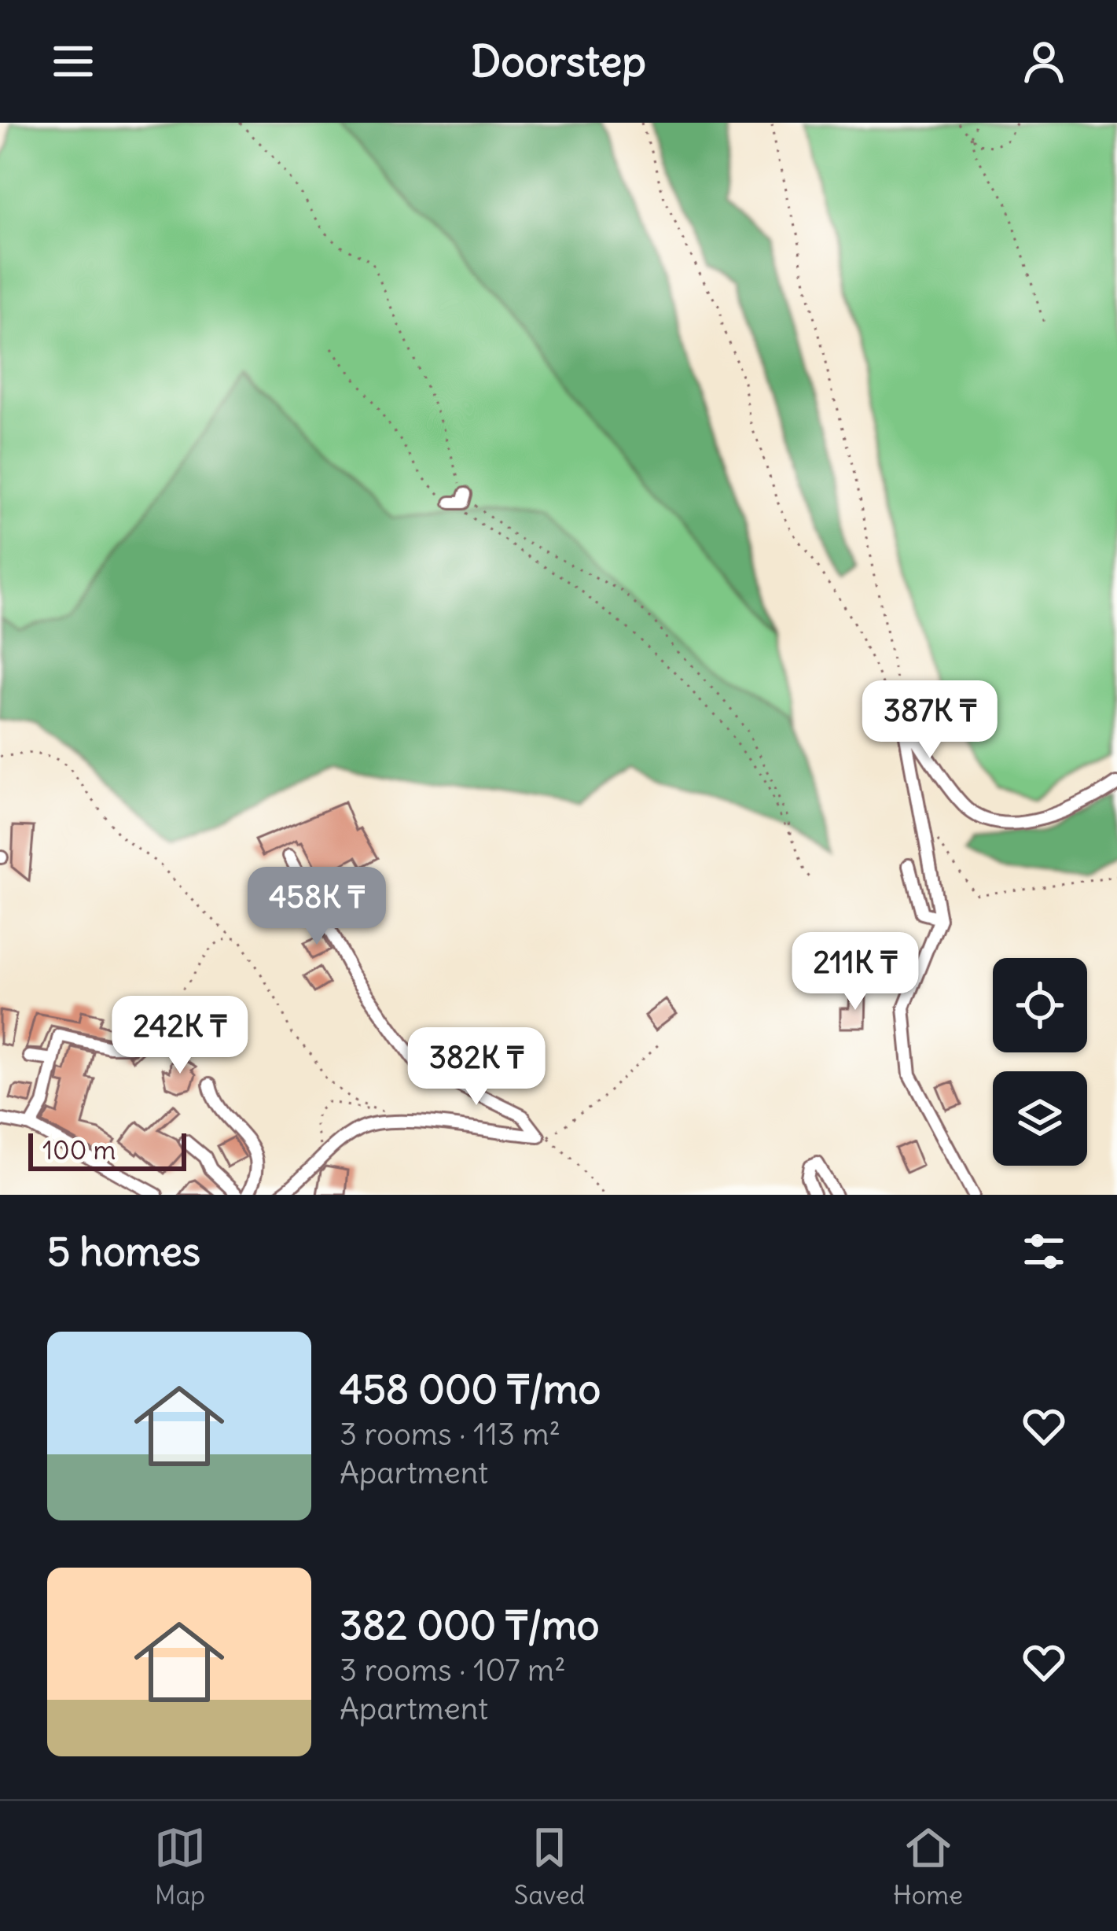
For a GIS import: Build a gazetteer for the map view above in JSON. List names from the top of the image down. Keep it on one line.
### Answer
{"scale_bar":"100 m","page":{"header":"Doorstep","price":["387K ₸","458K ₸","211K ₸","242K ₸","382K ₸"],"scale":"100 m","heading":"5 homes","list":[{"name":"458 000 ₸/mo","note":"3 rooms · 113 m² · Apartment"},{"name":"382 000 ₸/mo","note":"3 rooms · 107 m² · Apartment"}],"tabs":["Map","Saved","Home"]}}
